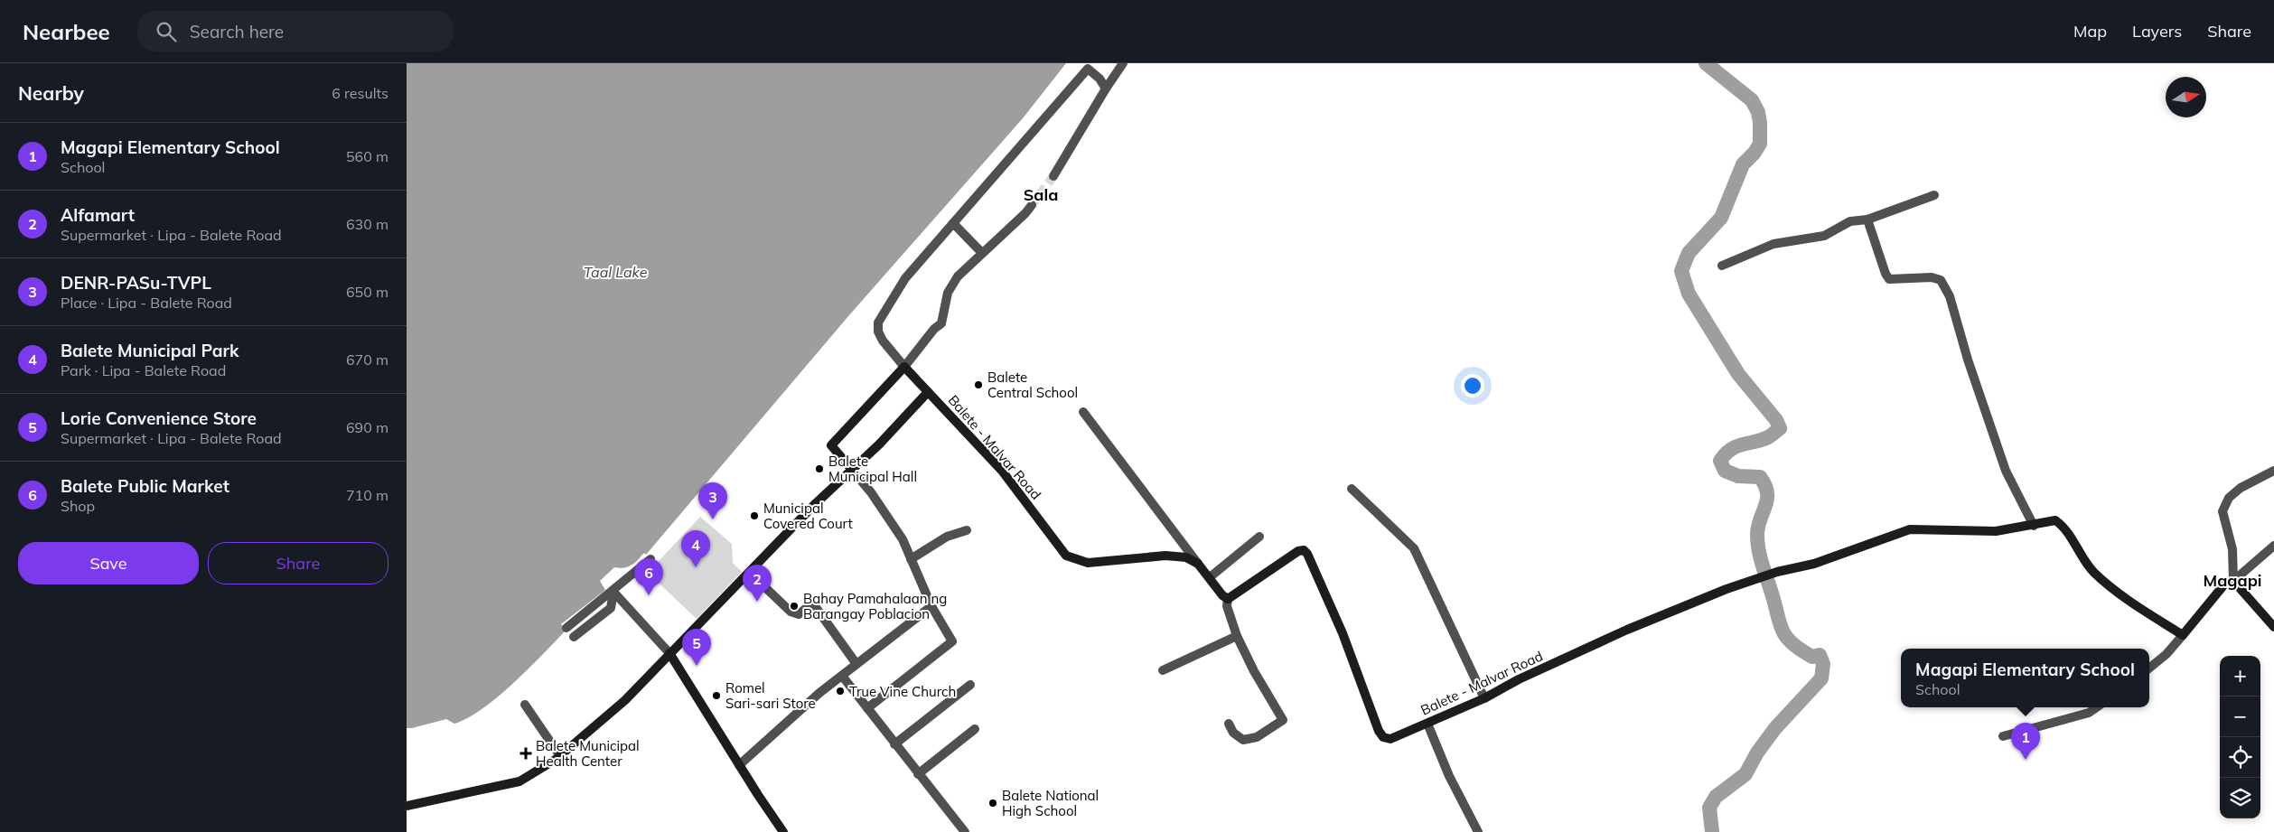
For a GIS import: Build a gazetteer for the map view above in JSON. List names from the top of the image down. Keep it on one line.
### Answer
{"streets":{"main road":["Balete - Malvar Road"]},"districts":["Sala","Magapi"],"water":["Taal Lake"],"places":{"other":["Balete Central School","Balete Municipal Hall","Municipal Covered Court","Bahay Pamahalaan ng Barangay Poblacion","True Vine Church","Romel Sari-sari Store","Balete National High School"],"health":["Balete Municipal Health Center"]},"north":"right","page":{"header":"Nearbee","search":"Search here","nav":["Map","Layers","Share"],"heading":["Nearby","6 results"],"list":[{"mark":"1","name":"Magapi Elementary School","note":"School","value":"560 m"},{"mark":"2","name":"Alfamart","note":"Supermarket · Lipa - Balete Road","value":"630 m"},{"mark":"3","name":"DENR-PASu-TVPL","note":"Place · Lipa - Balete Road","value":"650 m"},{"mark":"4","name":"Balete Municipal Park","note":"Park · Lipa - Balete Road","value":"670 m"},{"mark":"5","name":"Lorie Convenience Store","note":"Supermarket · Lipa - Balete Road","value":"690 m"},{"mark":"6","name":"Balete Public Market","note":"Shop","value":"710 m"}],"pins":["3","4","6","2","5","1"],"buttons":["Save","Share"],"popup":["Magapi Elementary School","School"],"map_buttons":["+","−"]}}
